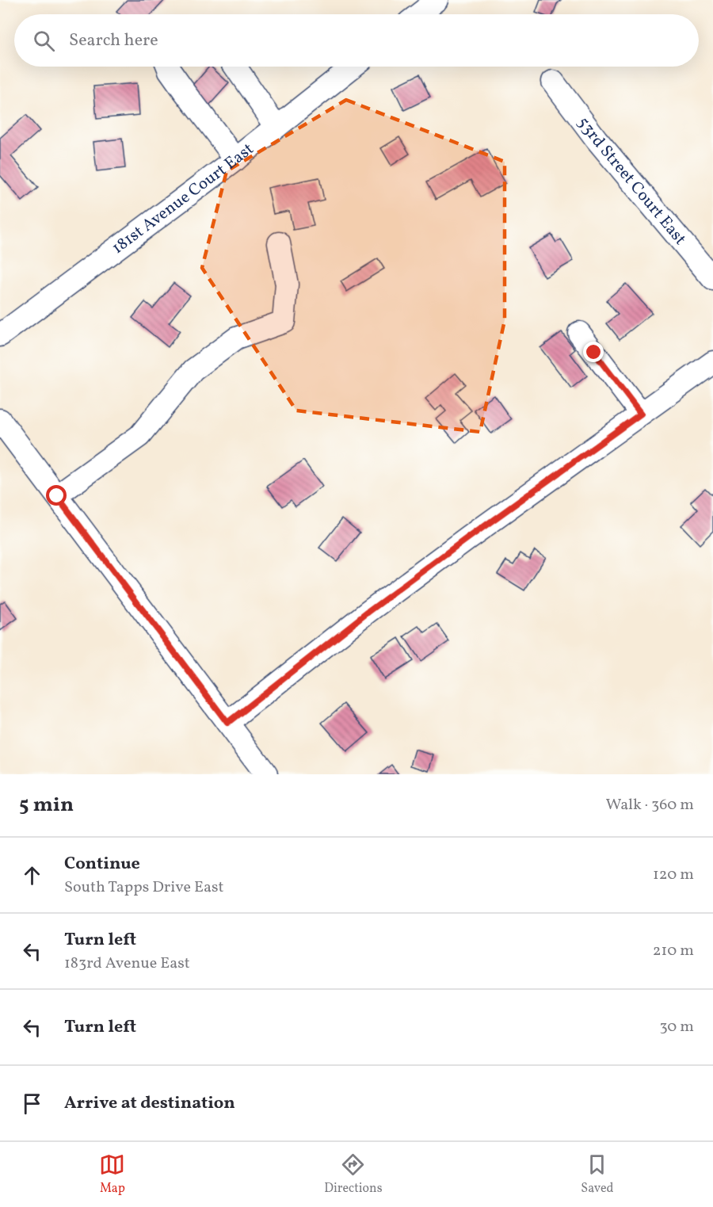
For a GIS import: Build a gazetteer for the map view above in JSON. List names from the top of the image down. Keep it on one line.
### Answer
{"streets":{"street":["53rd Street Court East","181st Avenue Court East"]},"page":{"search":"Search here","heading":["5 min","Walk · 360 m"],"list":[["Continue","South Tapps Drive East","120 m"],["Turn left","183rd Avenue East","210 m"],["Turn left","30 m"],"Arrive at destination"],"nav":["Map","Directions","Saved"]}}
